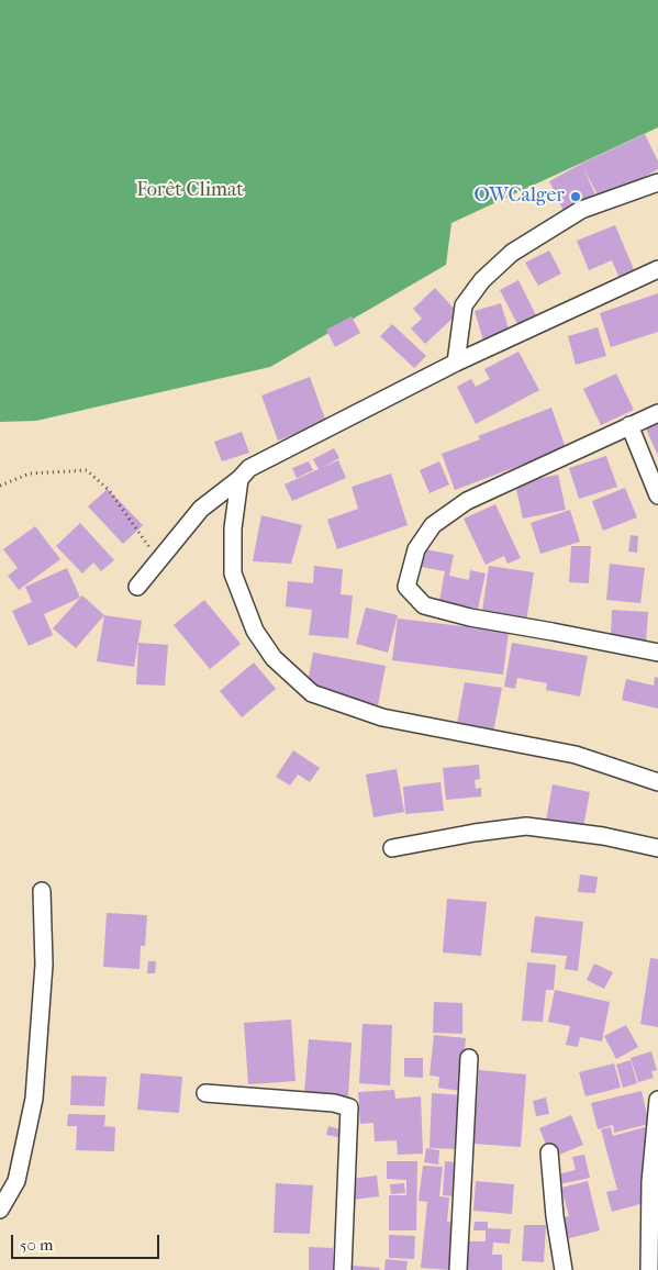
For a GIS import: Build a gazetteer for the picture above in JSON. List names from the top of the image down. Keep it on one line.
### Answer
{"parks":["Forêt Climat"],"places":["OWCalger"],"scale_bar":"50 m"}
